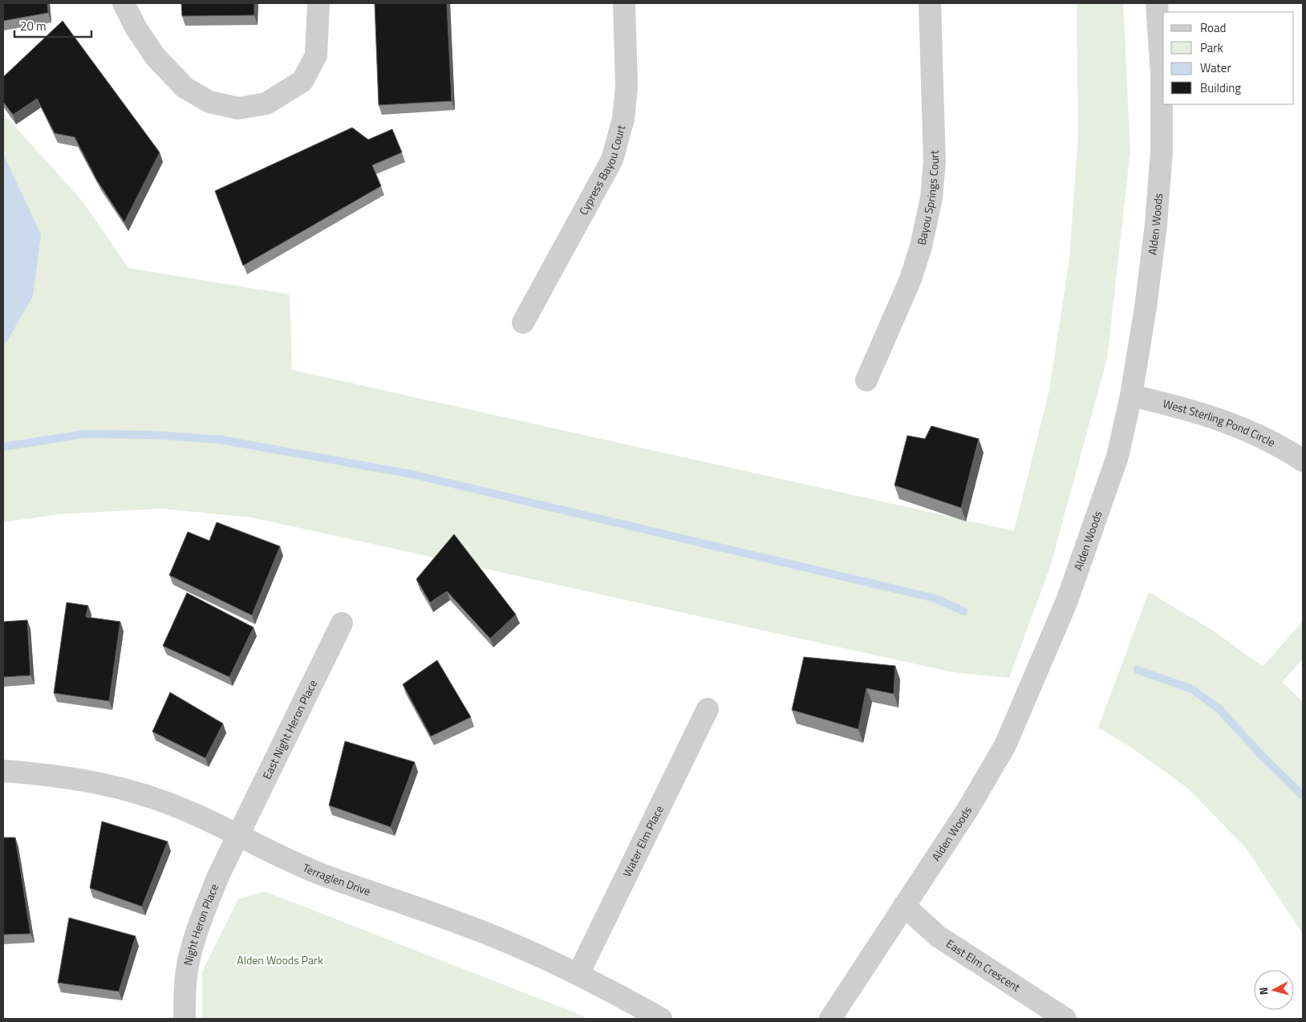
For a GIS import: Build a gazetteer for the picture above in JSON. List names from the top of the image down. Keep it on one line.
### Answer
{"streets":{"street":["Cypress Bayou Court","Bayou Springs Court","Alden Woods","West Sterling Pond Circle","East Night Heron Place","Water Elm Place","Terraglen Drive","Night Heron Place","East Elm Crescent"]},"crossings":[["Alden Woods","West Sterling Pond Circle"],["Alden Woods","East Elm Crescent"],["East Night Heron Place","Terraglen Drive"],["East Night Heron Place","Night Heron Place"],["Water Elm Place","Terraglen Drive"],["Terraglen Drive","Night Heron Place"]],"parks":["Alden Woods Park"],"legend":["Road","Park","Water","Building"],"scale_bar":"20 m","north":"left"}
